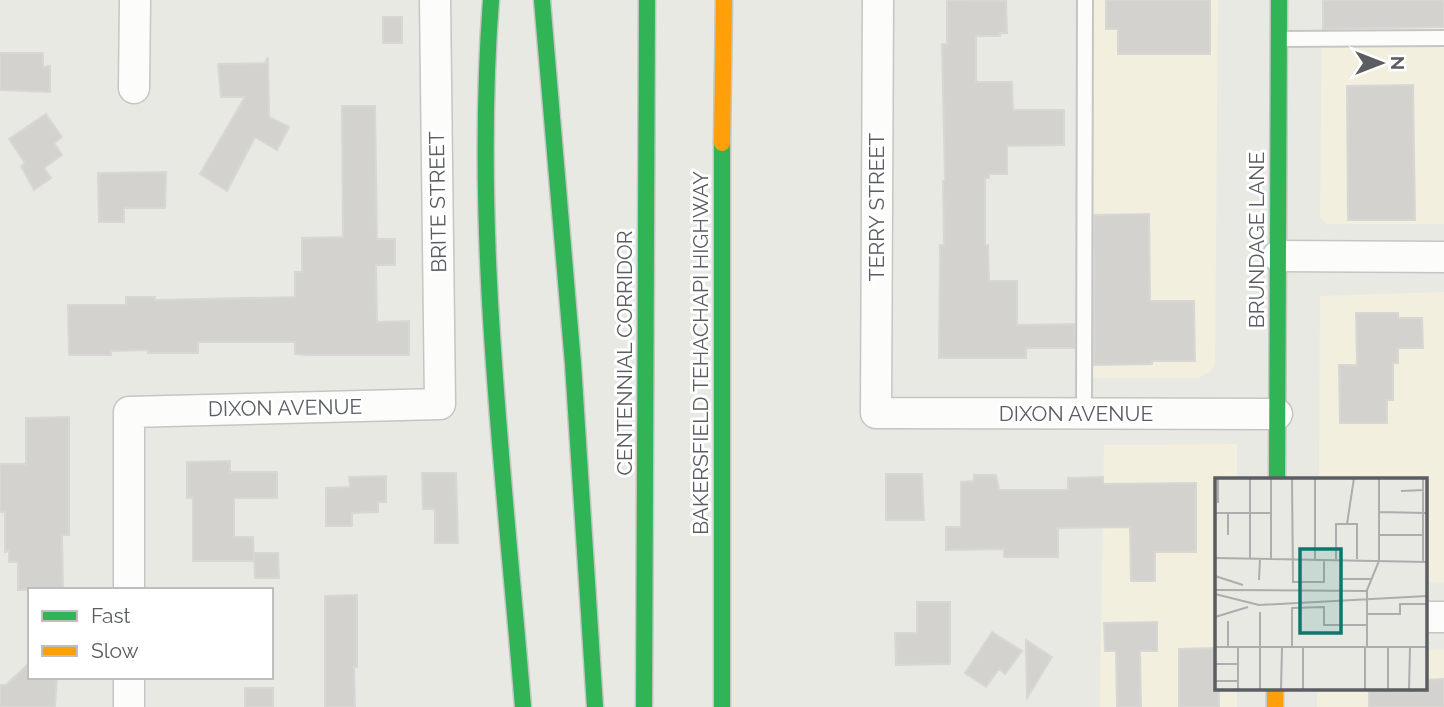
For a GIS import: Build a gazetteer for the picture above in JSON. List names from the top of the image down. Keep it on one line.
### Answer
{"streets":{"main road":["BRUNDAGE LANE","CENTENNIAL CORRIDOR","BAKERSFIELD TEHACHAPI HIGHWAY"],"street":["BRITE STREET","TERRY STREET","DIXON AVENUE"]},"crossings":[["BRITE STREET","DIXON AVENUE"],["TERRY STREET","DIXON AVENUE"],["BRUNDAGE LANE","DIXON AVENUE"]],"legend":["Fast","Slow"],"north":"right"}
